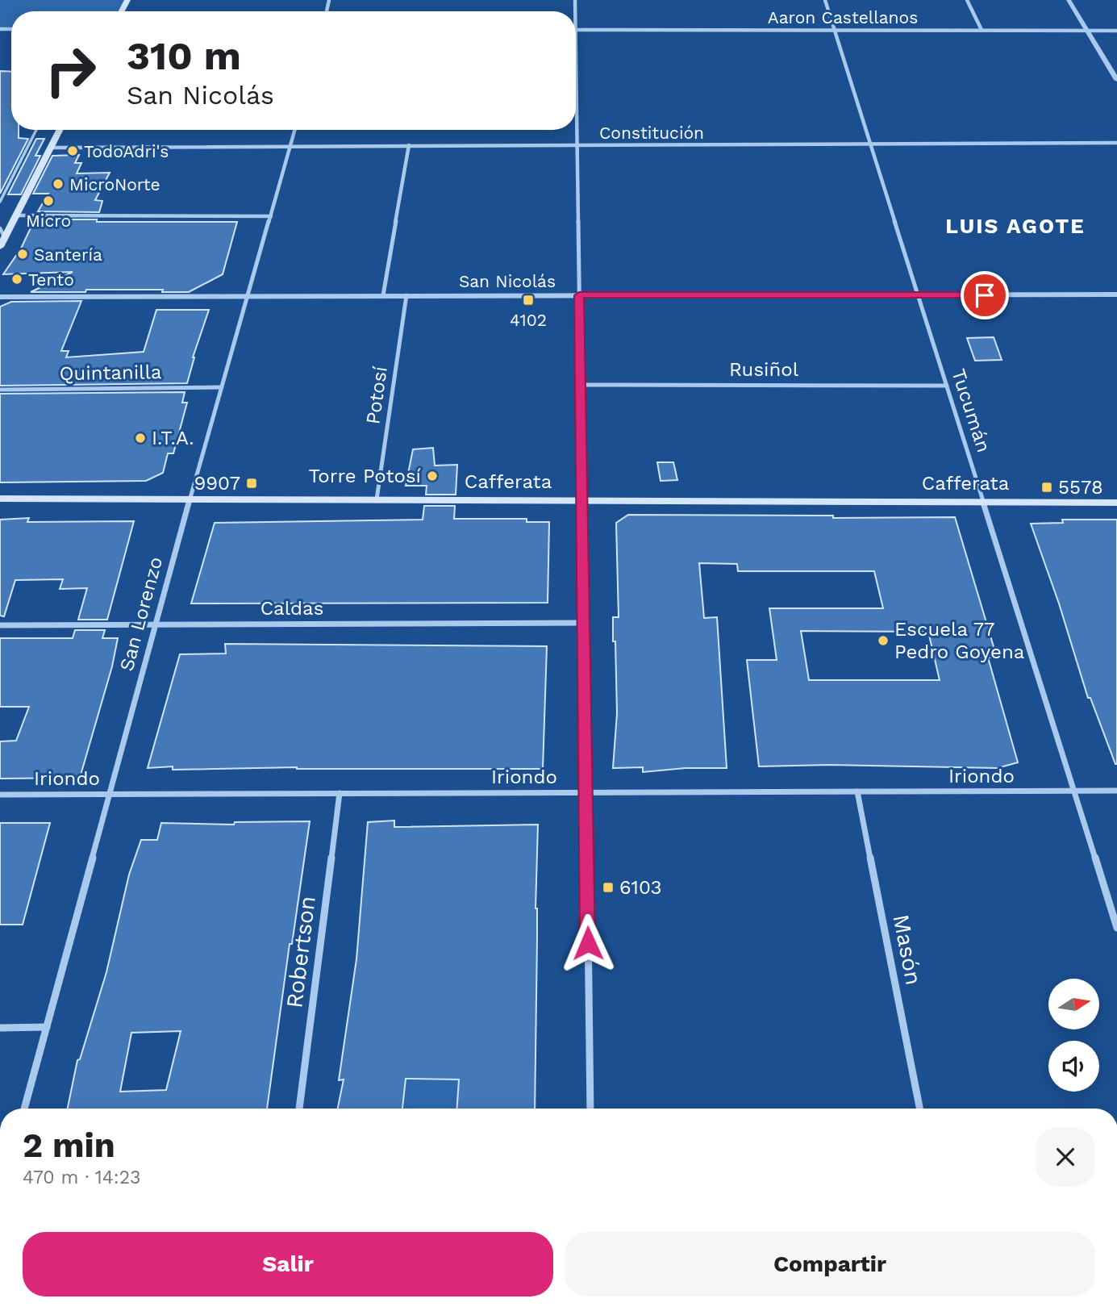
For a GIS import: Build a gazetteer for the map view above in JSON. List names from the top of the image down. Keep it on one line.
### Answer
{"streets":{"main road":["Cafferata"],"street":["Aaron Castellanos","Constitución","San Nicolás","Rusiñol","Quintanilla","Potosí","Tucumán","Caldas","San Lorenzo","Iriondo","Masón","Robertson"]},"crossings":[["Aaron Castellanos","Tucumán"],["Constitución","Tucumán"],["Constitución","San Lorenzo"],["San Nicolás","Potosí"],["San Nicolás","Tucumán"],["San Nicolás","San Lorenzo"],["Rusiñol","Tucumán"],["Quintanilla","San Lorenzo"],["Potosí","Cafferata"],["Tucumán","Cafferata"],["Tucumán","Iriondo"],["Cafferata","San Lorenzo"],["Caldas","San Lorenzo"],["San Lorenzo","Iriondo"],["Iriondo","Masón"],["Iriondo","Robertson"]],"districts":["LUIS AGOTE"],"places":{"other":["TodoAdri's","MicroNorte","Micro","Santería","Tento","I.T.A.","Torre Potosí","Escuela 77 Pedro Goyena"],"transit":["4102","9907","5578","6103"]},"north":"right","page":{"turn":["310 m","San Nicolás"],"heading":["2 min","470 m · 14:23"],"buttons":["Salir","Compartir"]}}
